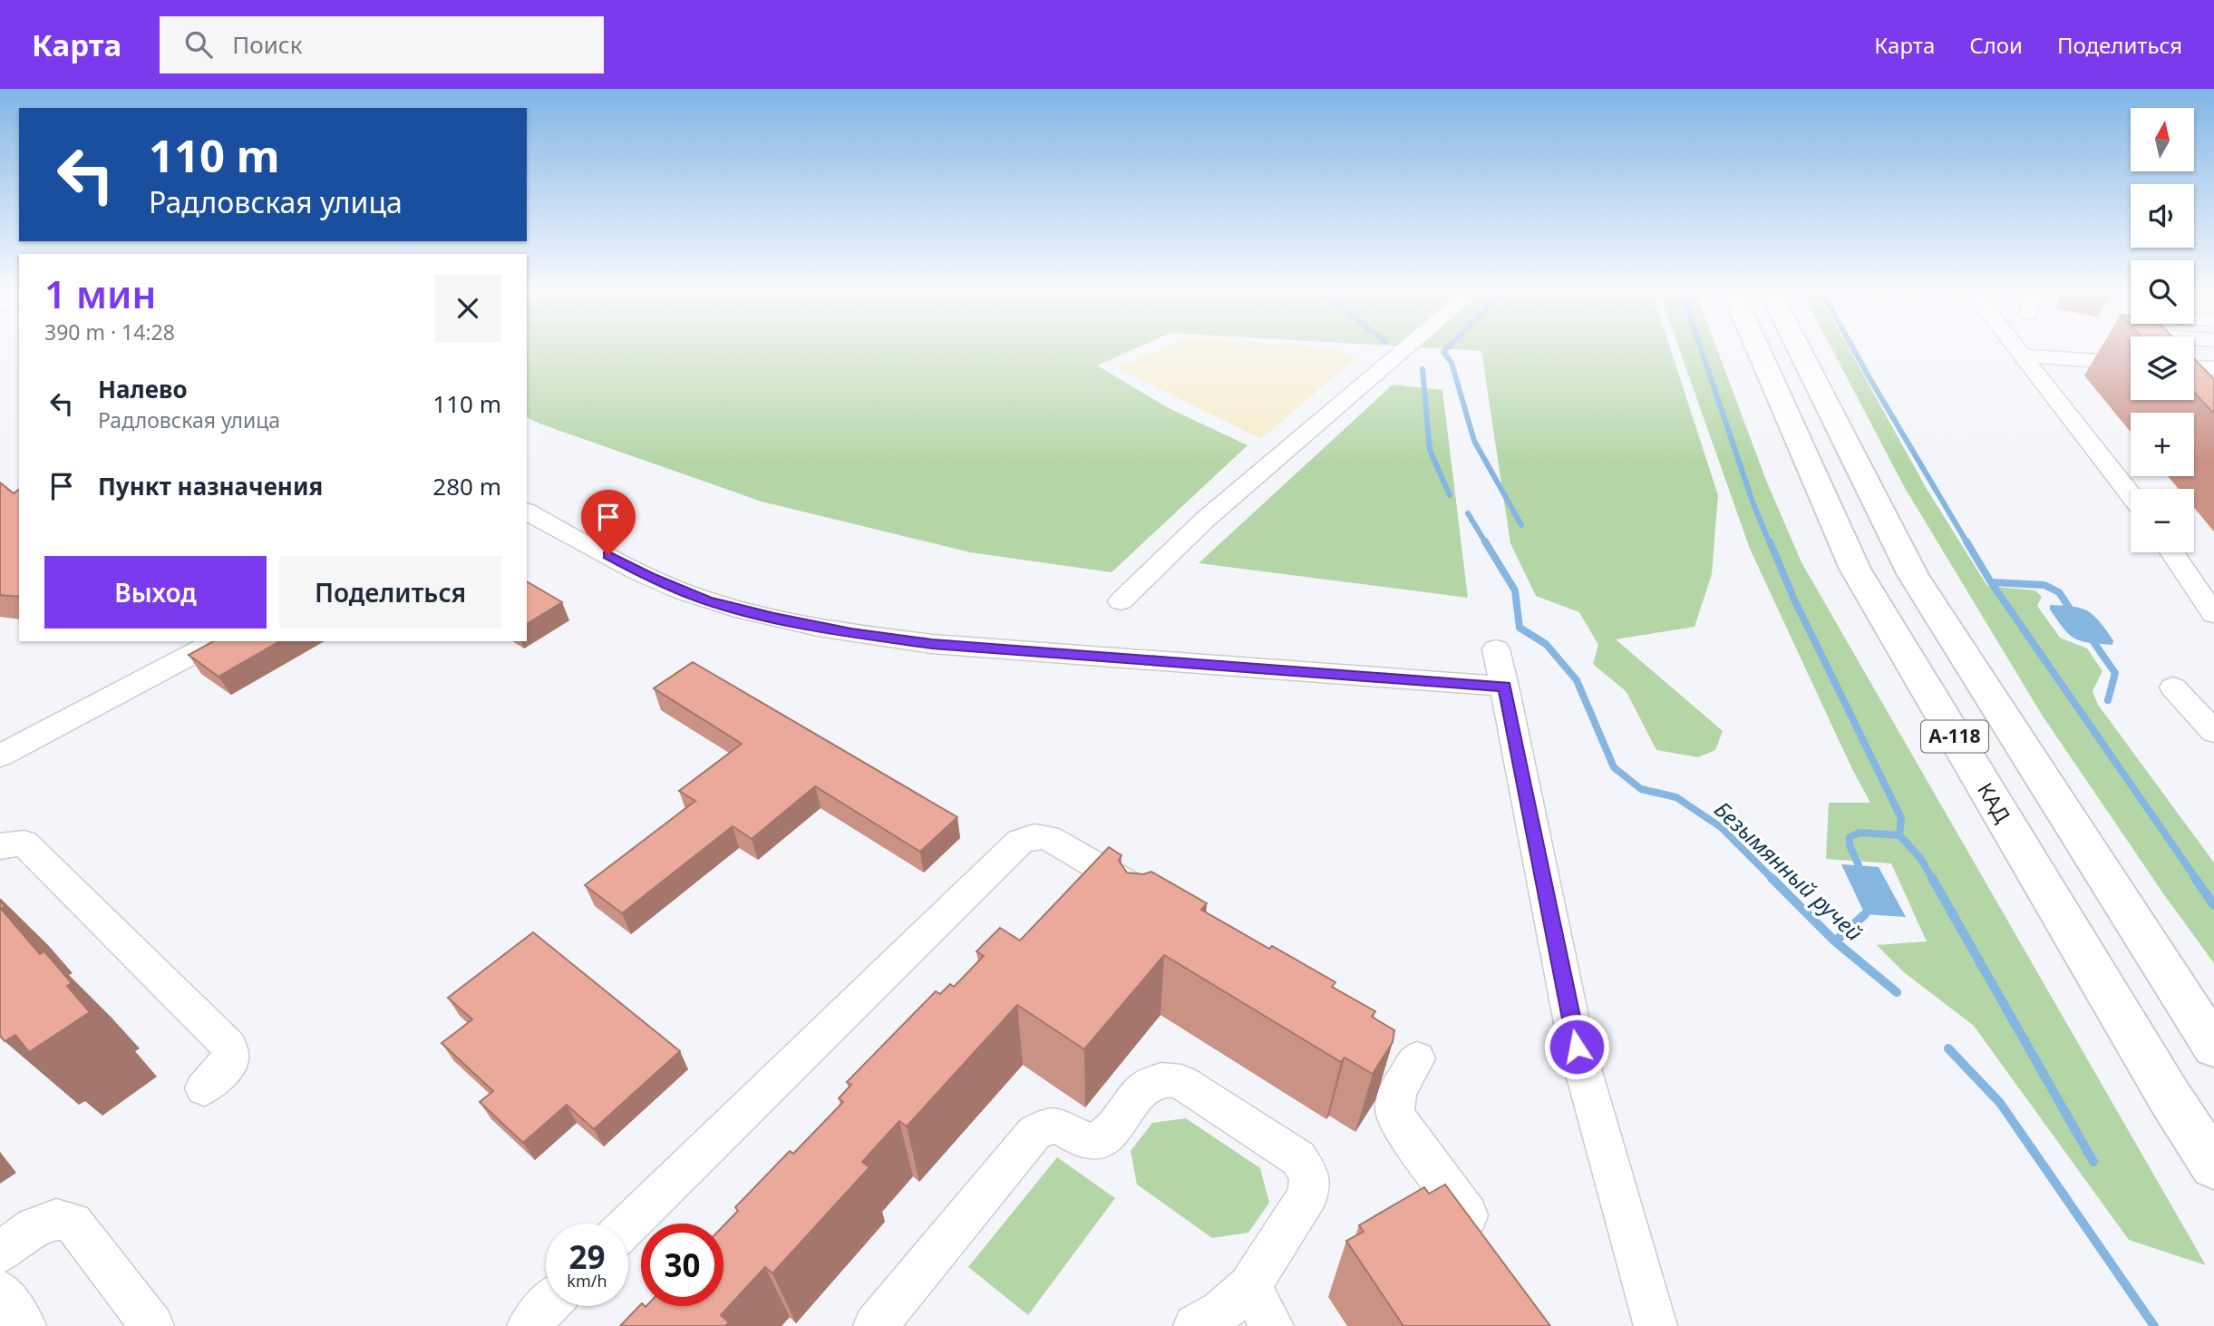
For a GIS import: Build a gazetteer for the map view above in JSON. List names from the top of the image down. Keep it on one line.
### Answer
{"streets":{"highway":["А-118","КАД"]},"water":["Безымянный ручей"],"north":"top","page":{"header":"Карта","search":"Поиск","nav":["Карта","Слои","Поделиться"],"map_buttons":["+","−"],"turn":["110 m","Радловская улица"],"heading":["1 мин","390 m · 14:28"],"list":[{"name":"Налево","note":"Радловская улица","value":"110 m"},{"name":"Пункт назначения","value":"280 m"}],"buttons":["Выход","Поделиться"],"speed":"29 km/h","limit":"30"}}
